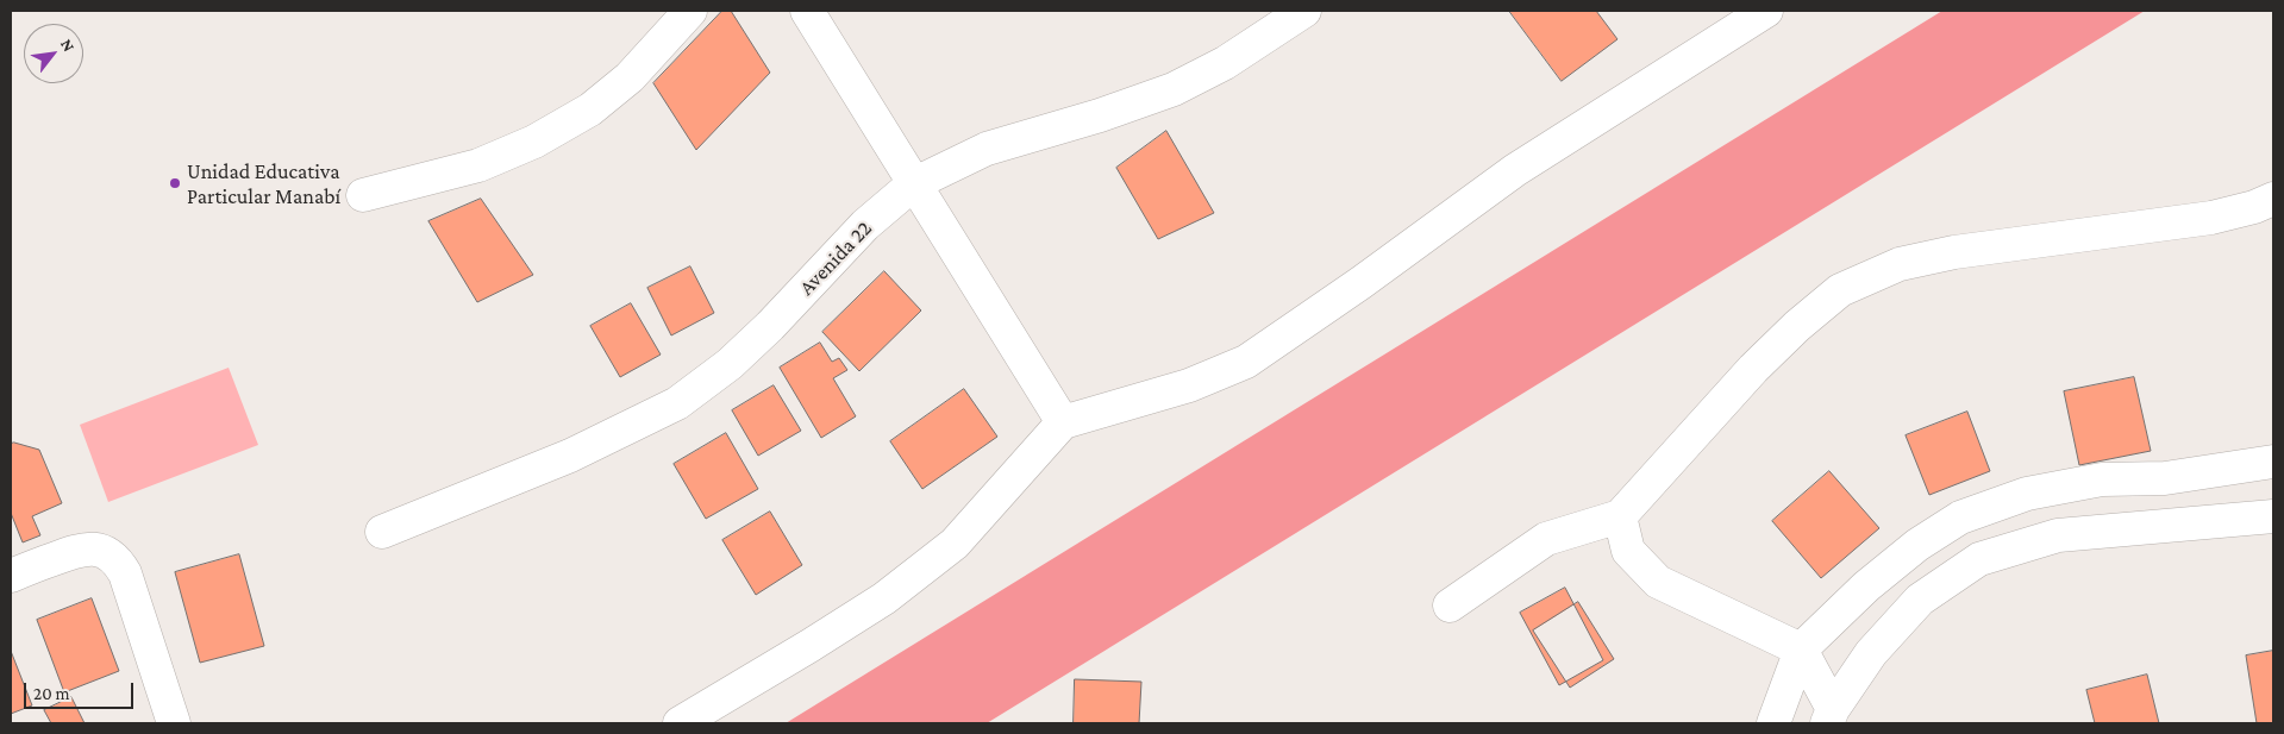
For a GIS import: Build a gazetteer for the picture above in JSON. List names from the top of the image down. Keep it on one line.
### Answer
{"streets":{"street":["Avenida 22"]},"places":["Unidad Educativa Particular Manabí"],"scale_bar":"20 m","north":"top right"}
